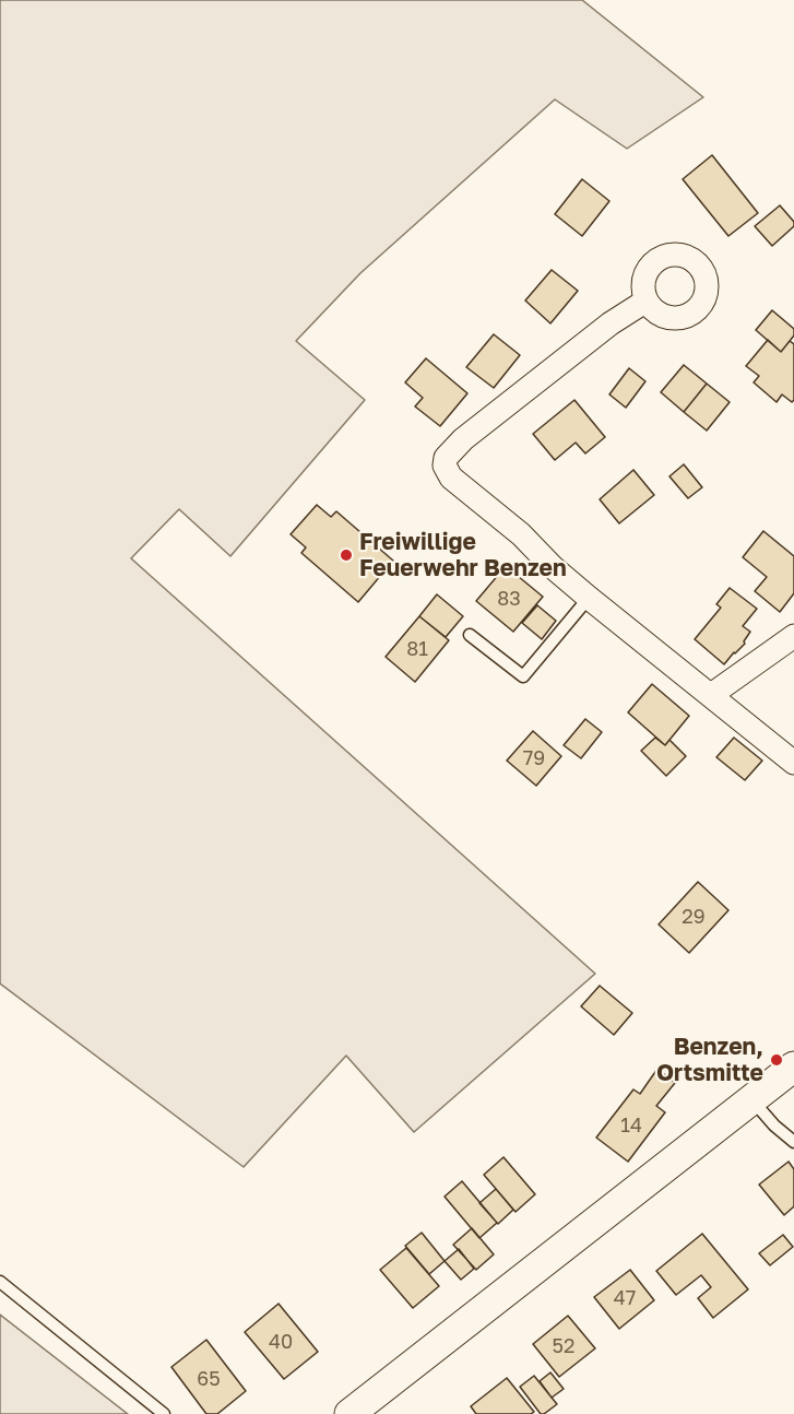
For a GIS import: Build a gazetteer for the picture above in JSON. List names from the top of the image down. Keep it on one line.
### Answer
{"places":["Freiwillige Feuerwehr Benzen","Benzen, Ortsmitte"],"house_numbers":["83","81","79","29","14","47","40","52","65"]}
